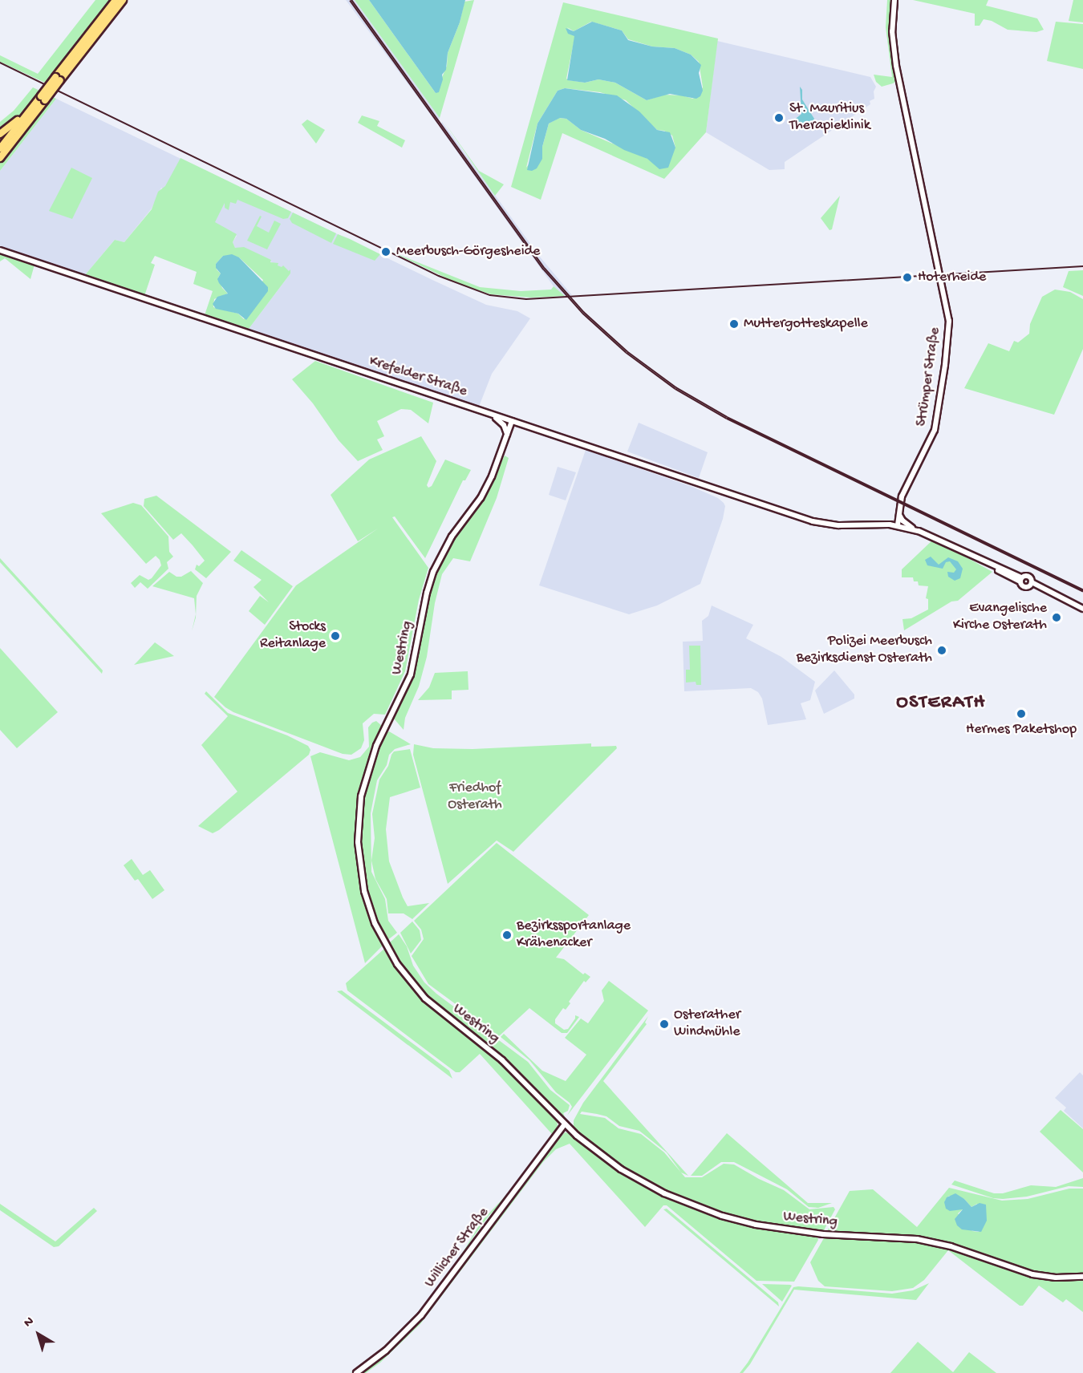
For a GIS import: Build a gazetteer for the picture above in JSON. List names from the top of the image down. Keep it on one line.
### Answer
{"streets":{"main road":["Krefelder Straße","Strümper Straße","Westring","Willicher Straße"]},"crossings":[["Krefelder Straße","Strümper Straße"],["Krefelder Straße","Westring"],["Westring","Willicher Straße"]],"districts":["OSTERATH"],"parks":["Friedhof Osterath"],"places":["St. Mauritius Therapieklinik","Meerbusch-Görgesheide","Hoterheide","Muttergotteskapelle","Evangelische Kirche Osterath","Stocks Reitanlage","Polizei Meerbusch Bezirksdienst Osterath","Hermes Paketshop","Bezirkssportanlage Krähenacker","Osterather Windmühle"],"north":"top left"}
